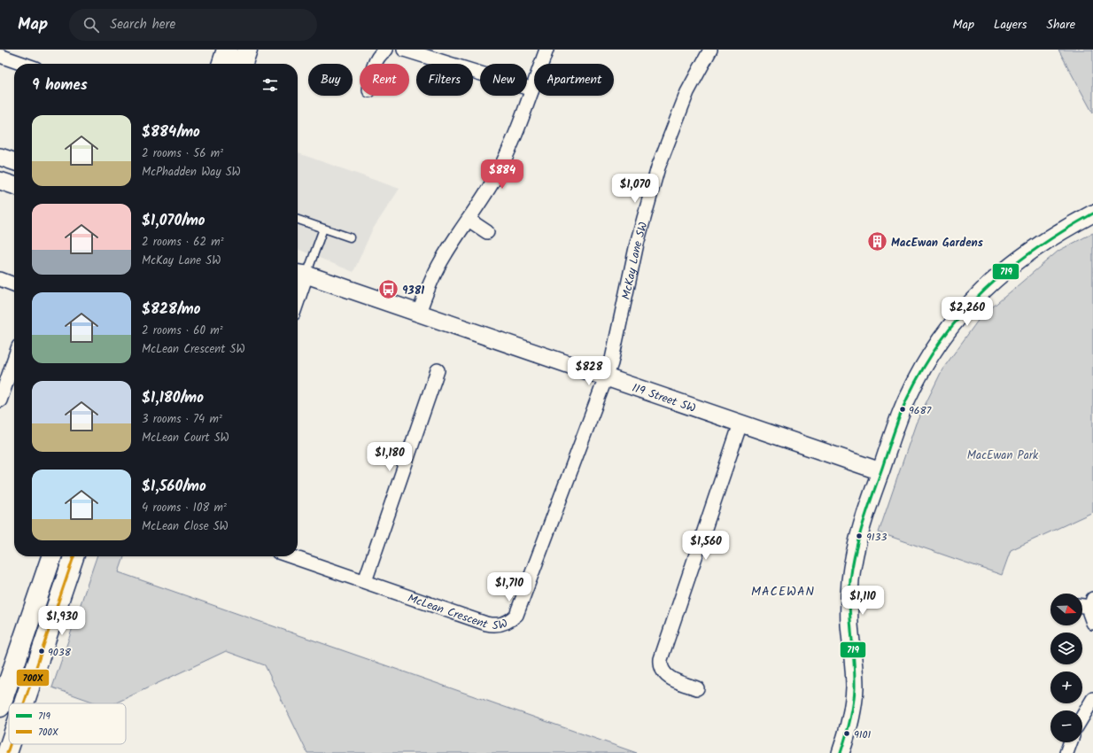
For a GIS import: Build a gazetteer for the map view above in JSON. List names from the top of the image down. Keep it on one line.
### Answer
{"streets":{"street":["McKay Lane SW","119 Street SW","McLean Crescent SW"]},"crossings":[["McKay Lane SW","119 Street SW"],["McKay Lane SW","McLean Crescent SW"],["119 Street SW","McLean Crescent SW"]],"districts":["MACEWAN"],"parks":["MacEwan Park"],"places":{"building":["MacEwan Gardens"],"bus stop":["9381"],"other":["9687","9133","9038","9101"]},"lines":["transit line 719","transit line 700X"],"legend":["719","700X"],"north":"right","page":{"header":"Map","search":"Search here","nav":["Map","Layers","Share"],"chip":["Buy","Rent","Filters","New","Apartment"],"heading":"9 homes","list":[{"name":"$884/mo","note":"2 rooms · 56 m² · McPhadden Way SW"},{"name":"$1,070/mo","note":"2 rooms · 62 m² · McKay Lane SW"},{"name":"$828/mo","note":"2 rooms · 60 m² · McLean Crescent SW"},{"name":"$1,180/mo","note":"3 rooms · 74 m² · McLean Court SW"},{"name":"$1,560/mo","note":"4 rooms · 108 m² · McLean Close SW"}],"price":["$884","$1,070","$2,260","$828","$1,180","$1,560","$1,710","$1,110","$1,930"],"map_buttons":["+","−"]}}
